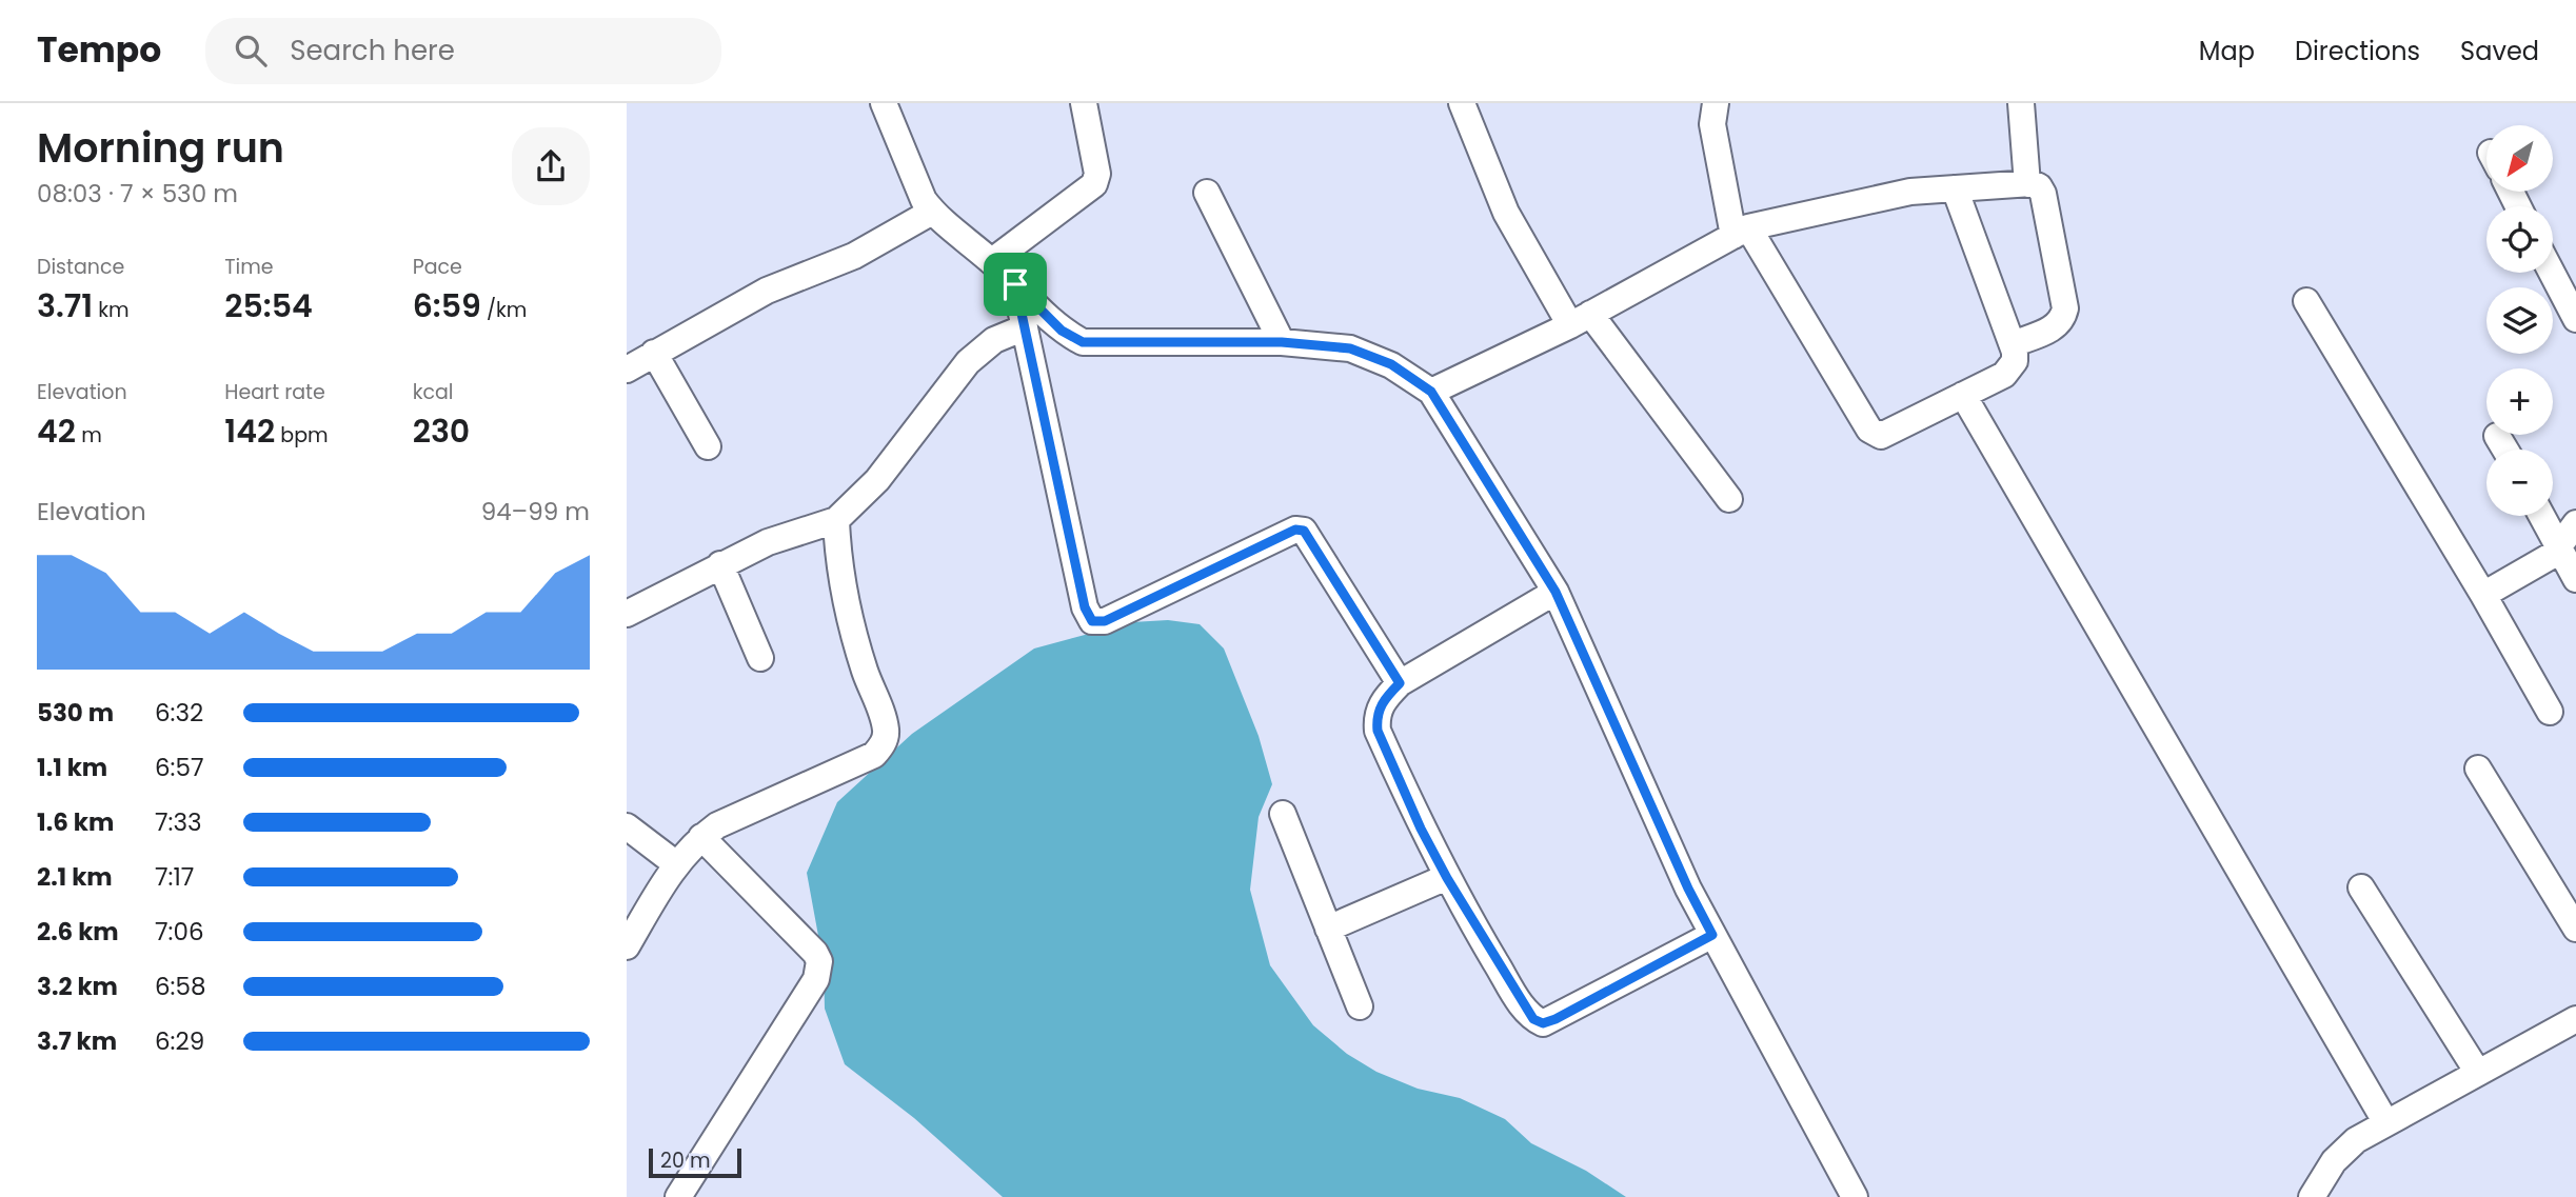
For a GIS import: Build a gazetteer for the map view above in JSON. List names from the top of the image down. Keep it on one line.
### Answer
{"scale_bar":"20 m","north":"bottom left","page":{"header":"Tempo","search":"Search here","nav":["Map","Directions","Saved"],"heading":["Morning run","08:03 · 7 × 530 m"],"map_buttons":["+","−"],"stats":[["Distance","3.71 km"],["Time","25:54"],["Pace","6:59 /km"],["Elevation","42 m"],["Heart rate","142 bpm"],["kcal","230"]],"chart":["Elevation","94–99 m"],"list":[{"name":"530 m","note":"6:32"},{"name":"1.1 km","note":"6:57"},{"name":"1.6 km","note":"7:33"},{"name":"2.1 km","note":"7:17"},{"name":"2.6 km","note":"7:06"},{"name":"3.2 km","note":"6:58"},{"name":"3.7 km","note":"6:29"}],"scale":"20 m"}}
